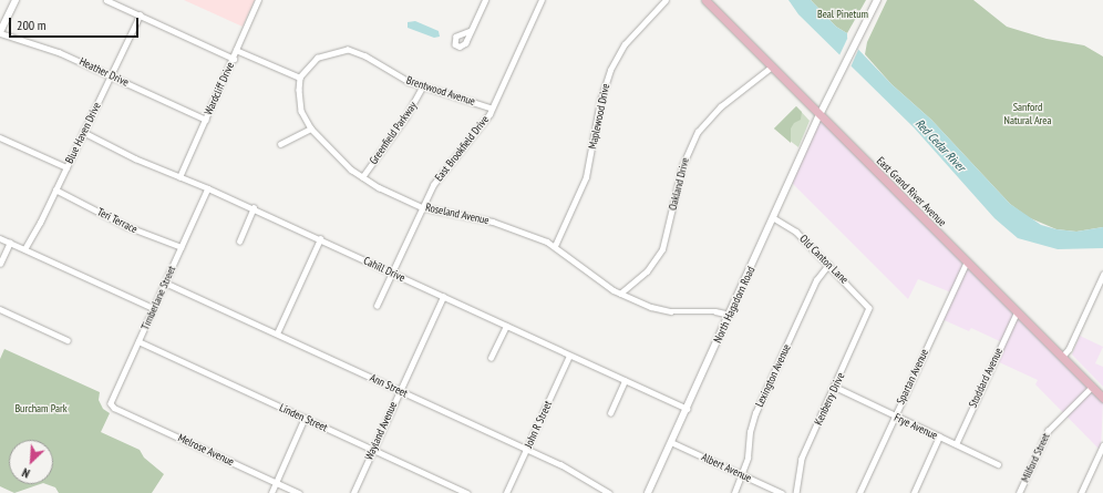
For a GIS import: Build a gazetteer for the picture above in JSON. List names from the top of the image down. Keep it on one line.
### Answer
{"streets":{"main road":["East Grand River Avenue"],"street":["Heather Drive","Wardcliff Drive","Brentwood Avenue","Maplewood Drive","Blue Haven Drive","Greenfield Parkway","East Brookfield Drive","Oakland Drive","Roseland Avenue","Teri Terrace","Old Canton Lane","Cahill Drive","Timberlane Street","North Hagadorn Road","Lexington Avenue","Spartan Avenue","Stoddard Avenue","Ann Street","Kenberry Drive","Linden Street","John R Street","Frye Avenue","Wayland Avenue","Melrose Avenue","Milford Street","Albert Avenue"]},"crossings":[["Heather Drive","Wardcliff Drive"],["Heather Drive","Blue Haven Drive"],["Wardcliff Drive","Cahill Drive"],["Brentwood Avenue","Greenfield Parkway"],["Brentwood Avenue","East Brookfield Drive"],["Brentwood Avenue","Roseland Avenue"],["Maplewood Drive","Roseland Avenue"],["Blue Haven Drive","Teri Terrace"],["Blue Haven Drive","Cahill Drive"],["Greenfield Parkway","Roseland Avenue"],["East Brookfield Drive","Roseland Avenue"],["East Brookfield Drive","Cahill Drive"],["Oakland Drive","East Grand River Avenue"],["Oakland Drive","Roseland Avenue"],["East Grand River Avenue","North Hagadorn Road"],["East Grand River Avenue","Spartan Avenue"],["East Grand River Avenue","Stoddard Avenue"],["East Grand River Avenue","Milford Street"],["Roseland Avenue","North Hagadorn Road"],["Teri Terrace","Timberlane Street"],["Old Canton Lane","North Hagadorn Road"],["Old Canton Lane","Lexington Avenue"],["Old Canton Lane","Kenberry Drive"],["Cahill Drive","Timberlane Street"],["Cahill Drive","North Hagadorn Road"],["Cahill Drive","John R Street"],["Cahill Drive","Wayland Avenue"],["Timberlane Street","Ann Street"],["Timberlane Street","Linden Street"],["Timberlane Street","Melrose Avenue"],["North Hagadorn Road","Albert Avenue"],["Lexington Avenue","Albert Avenue"],["Spartan Avenue","Frye Avenue"],["Stoddard Avenue","Frye Avenue"],["Ann Street","John R Street"],["Ann Street","Wayland Avenue"],["Kenberry Drive","Frye Avenue"],["Linden Street","Wayland Avenue"]],"water":["Red Cedar River"],"parks":["Beal Pinetum","Sanford Natural Area","Burcham Park"],"scale_bar":"200 m","north":"bottom left"}
